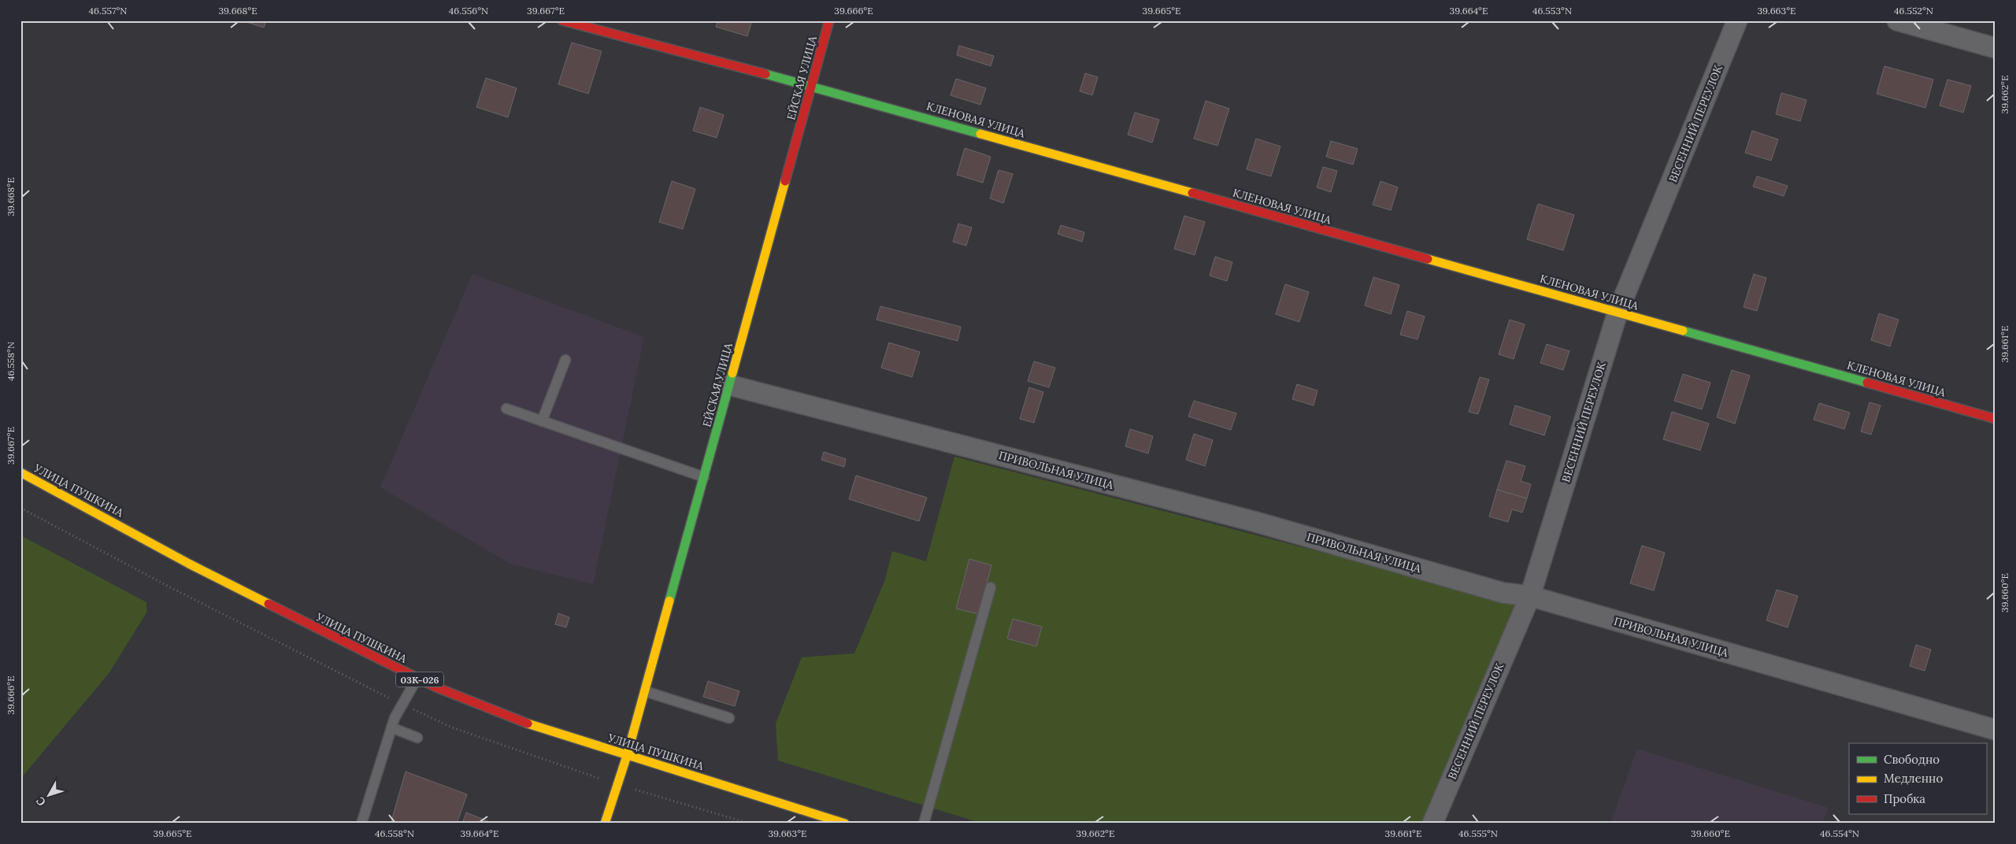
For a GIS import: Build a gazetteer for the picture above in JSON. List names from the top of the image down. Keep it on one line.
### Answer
{"streets":{"street":["ЕЙСКАЯ УЛИЦА","КЛЕНОВАЯ УЛИЦА","ВЕСЕННИЙ ПЕРЕУЛОК","ПРИВОЛЬНАЯ УЛИЦА","УЛИЦА ПУШКИНА","03К-026"]},"crossings":[["ЕЙСКАЯ УЛИЦА","КЛЕНОВАЯ УЛИЦА"],["ЕЙСКАЯ УЛИЦА","ПРИВОЛЬНАЯ УЛИЦА"],["ЕЙСКАЯ УЛИЦА","УЛИЦА ПУШКИНА"],["КЛЕНОВАЯ УЛИЦА","ВЕСЕННИЙ ПЕРЕУЛОК"],["ВЕСЕННИЙ ПЕРЕУЛОК","ПРИВОЛЬНАЯ УЛИЦА"]],"legend":["Свободно","Медленно","Пробка"],"north":"bottom left","coordinates":["46.557°N","39.668°E","46.556°N","39.667°E","39.666°E","39.665°E","39.664°E","46.553°N","39.663°E","46.552°N","39.662°E","39.661°E","46.558°N","39.660°E","46.555°N","46.554°N"]}
